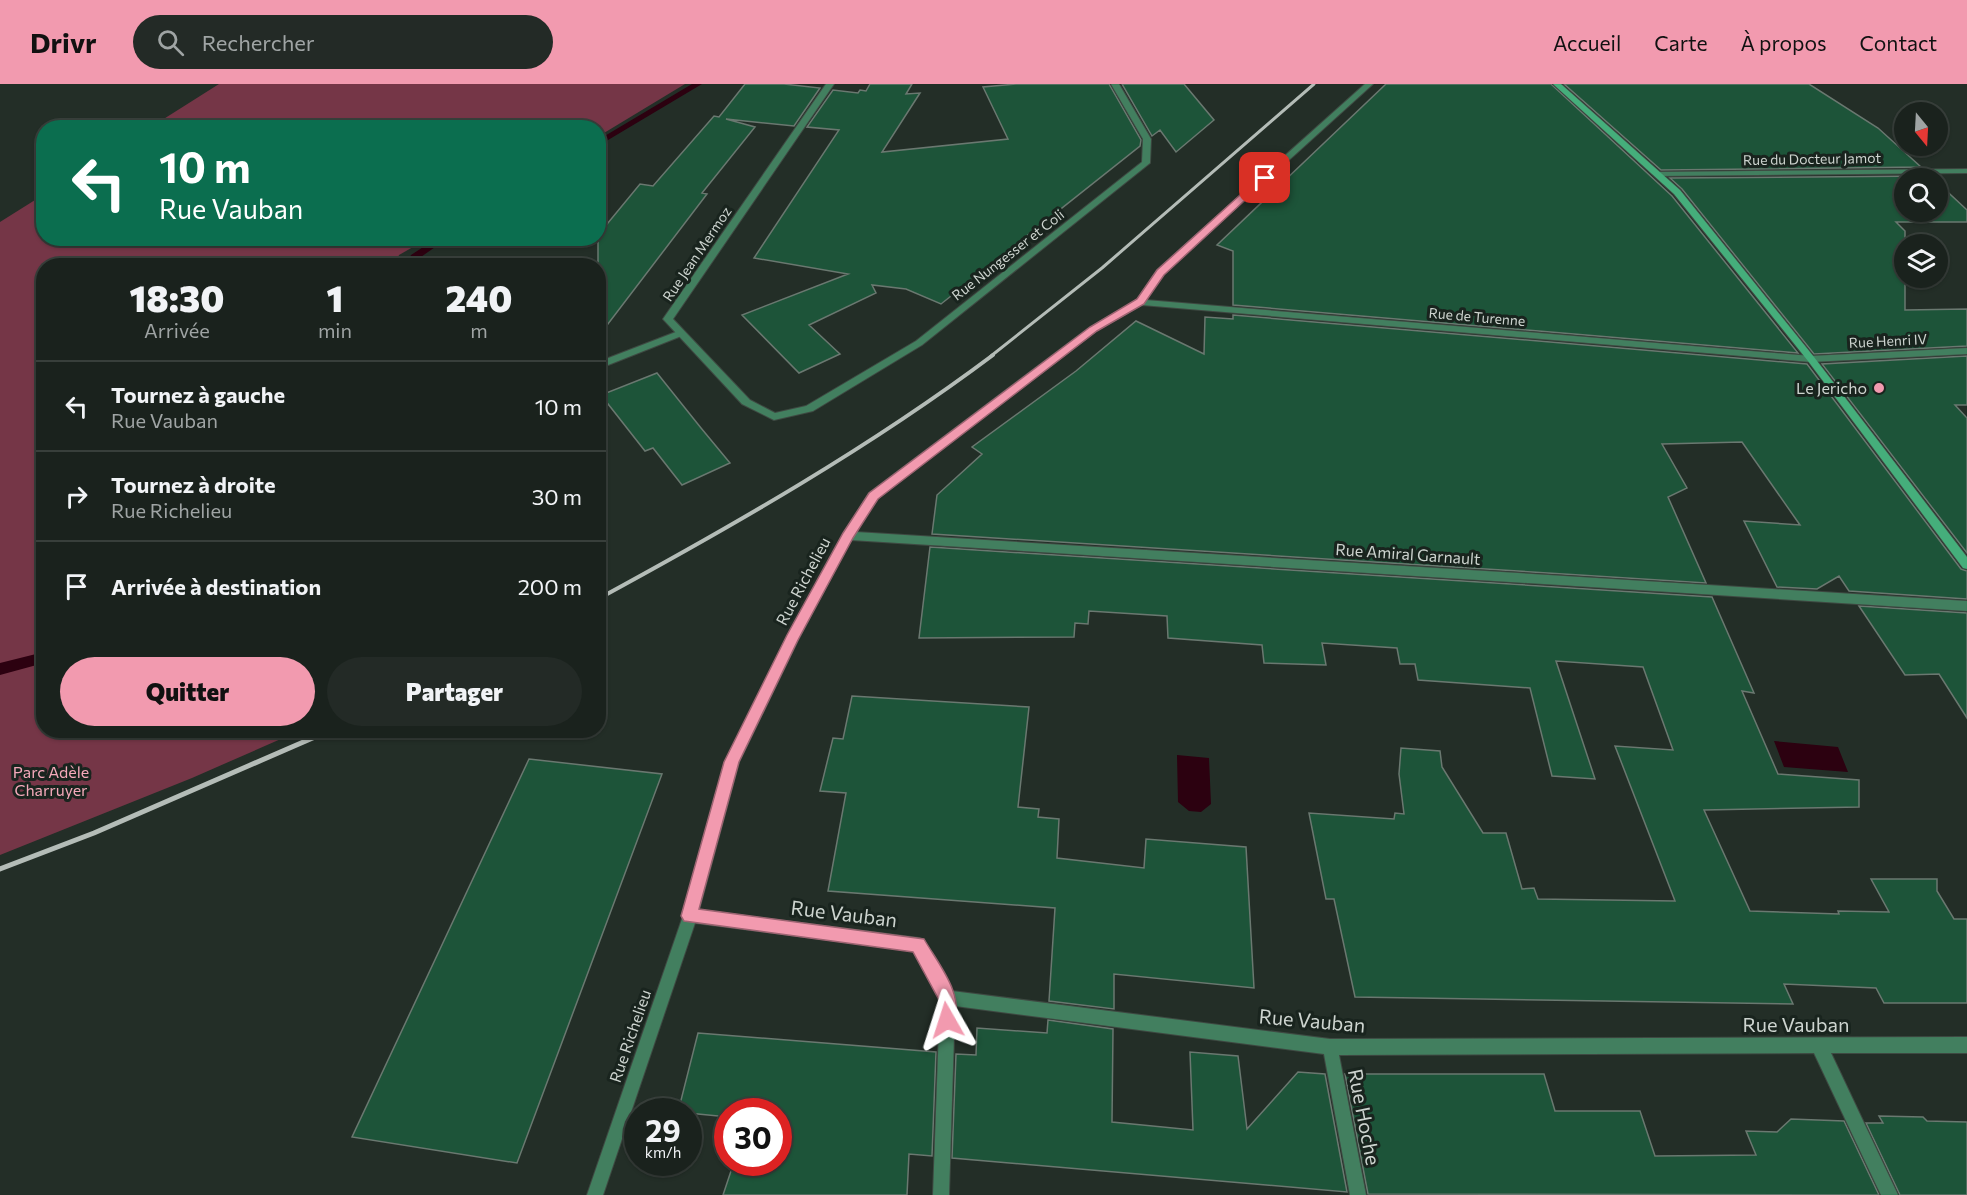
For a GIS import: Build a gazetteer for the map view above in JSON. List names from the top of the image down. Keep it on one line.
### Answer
{"streets":{"street":["Rue du Docteur Jamot","Rue Jean Mermoz","Rue Nungesser et Coli","Rue de Turenne","Rue Henri IV","Rue Amiral Garnault","Rue Richelieu","Rue Vauban","Rue Hoche"]},"crossings":[["Rue Jean Mermoz","Rue Nungesser et Coli"],["Rue de Turenne","Rue Henri IV"],["Rue de Turenne","Rue Richelieu"],["Rue Amiral Garnault","Rue Richelieu"],["Rue Richelieu","Rue Vauban"],["Rue Vauban","Rue Hoche"]],"parks":["Parc Adèle Charruyer"],"places":["Le Jericho"],"north":"bottom","page":{"header":"Drivr","search":"Rechercher","nav":["Accueil","Carte","À propos","Contact"],"turn":["10 m","Rue Vauban"],"eta":["18:30","Arrivée","1","min","240","m"],"list":[{"name":"Tournez à gauche","note":"Rue Vauban","value":"10 m"},{"name":"Tournez à droite","note":"Rue Richelieu","value":"30 m"},{"name":"Arrivée à destination","value":"200 m"}],"buttons":["Quitter","Partager"],"speed":"29 km/h","limit":"30"}}
